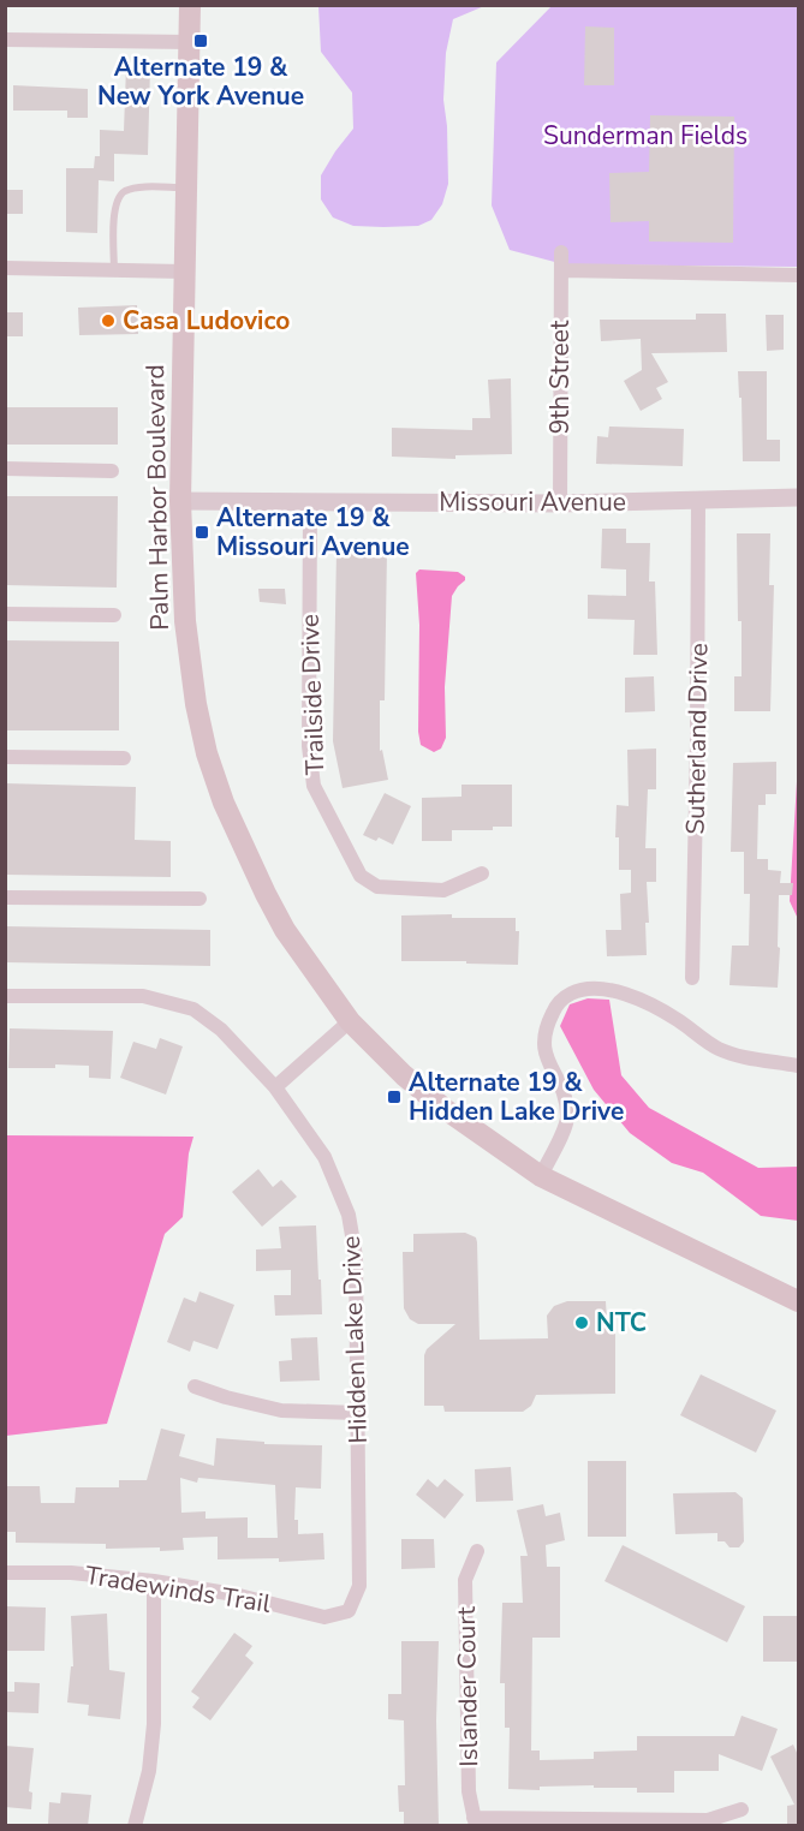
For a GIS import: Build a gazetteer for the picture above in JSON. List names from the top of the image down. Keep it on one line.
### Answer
{"streets":{"main road":["Palm Harbor Boulevard"],"street":["9th Street","Missouri Avenue","Trailside Drive","Sutherland Drive","Hidden Lake Drive","Tradewinds Trail","Islander Court"]},"crossings":[["9th Street","Missouri Avenue"],["Palm Harbor Boulevard","Missouri Avenue"],["Missouri Avenue","Trailside Drive"],["Missouri Avenue","Sutherland Drive"],["Hidden Lake Drive","Tradewinds Trail"]],"parks":["Sunderman Fields"],"places":{"transit":["Alternate 19 & New York Avenue","Alternate 19 & Missouri Avenue","Alternate 19 & Hidden Lake Drive"],"other":["Casa Ludovico","NTC"]}}
